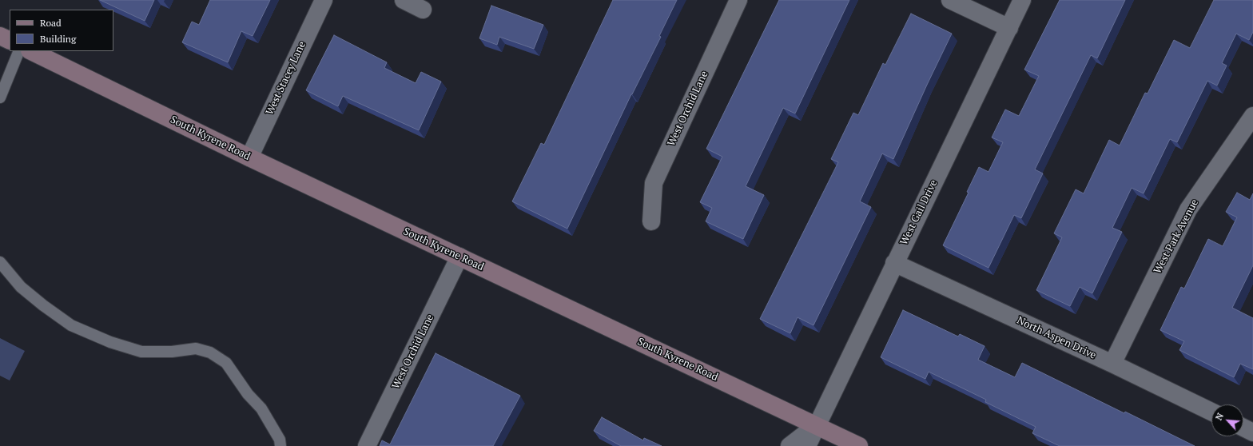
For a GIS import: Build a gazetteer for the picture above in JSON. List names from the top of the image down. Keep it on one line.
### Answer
{"streets":{"main road":["South Kyrene Road"],"street":["West Stacey Lane","West Orchid Lane","West Gail Drive","West Park Avenue","North Aspen Drive"]},"crossings":[["West Stacey Lane","South Kyrene Road"],["West Orchid Lane","South Kyrene Road"],["South Kyrene Road","West Gail Drive"],["West Gail Drive","North Aspen Drive"],["West Park Avenue","North Aspen Drive"]],"legend":["Road","Building"],"north":"top left"}
